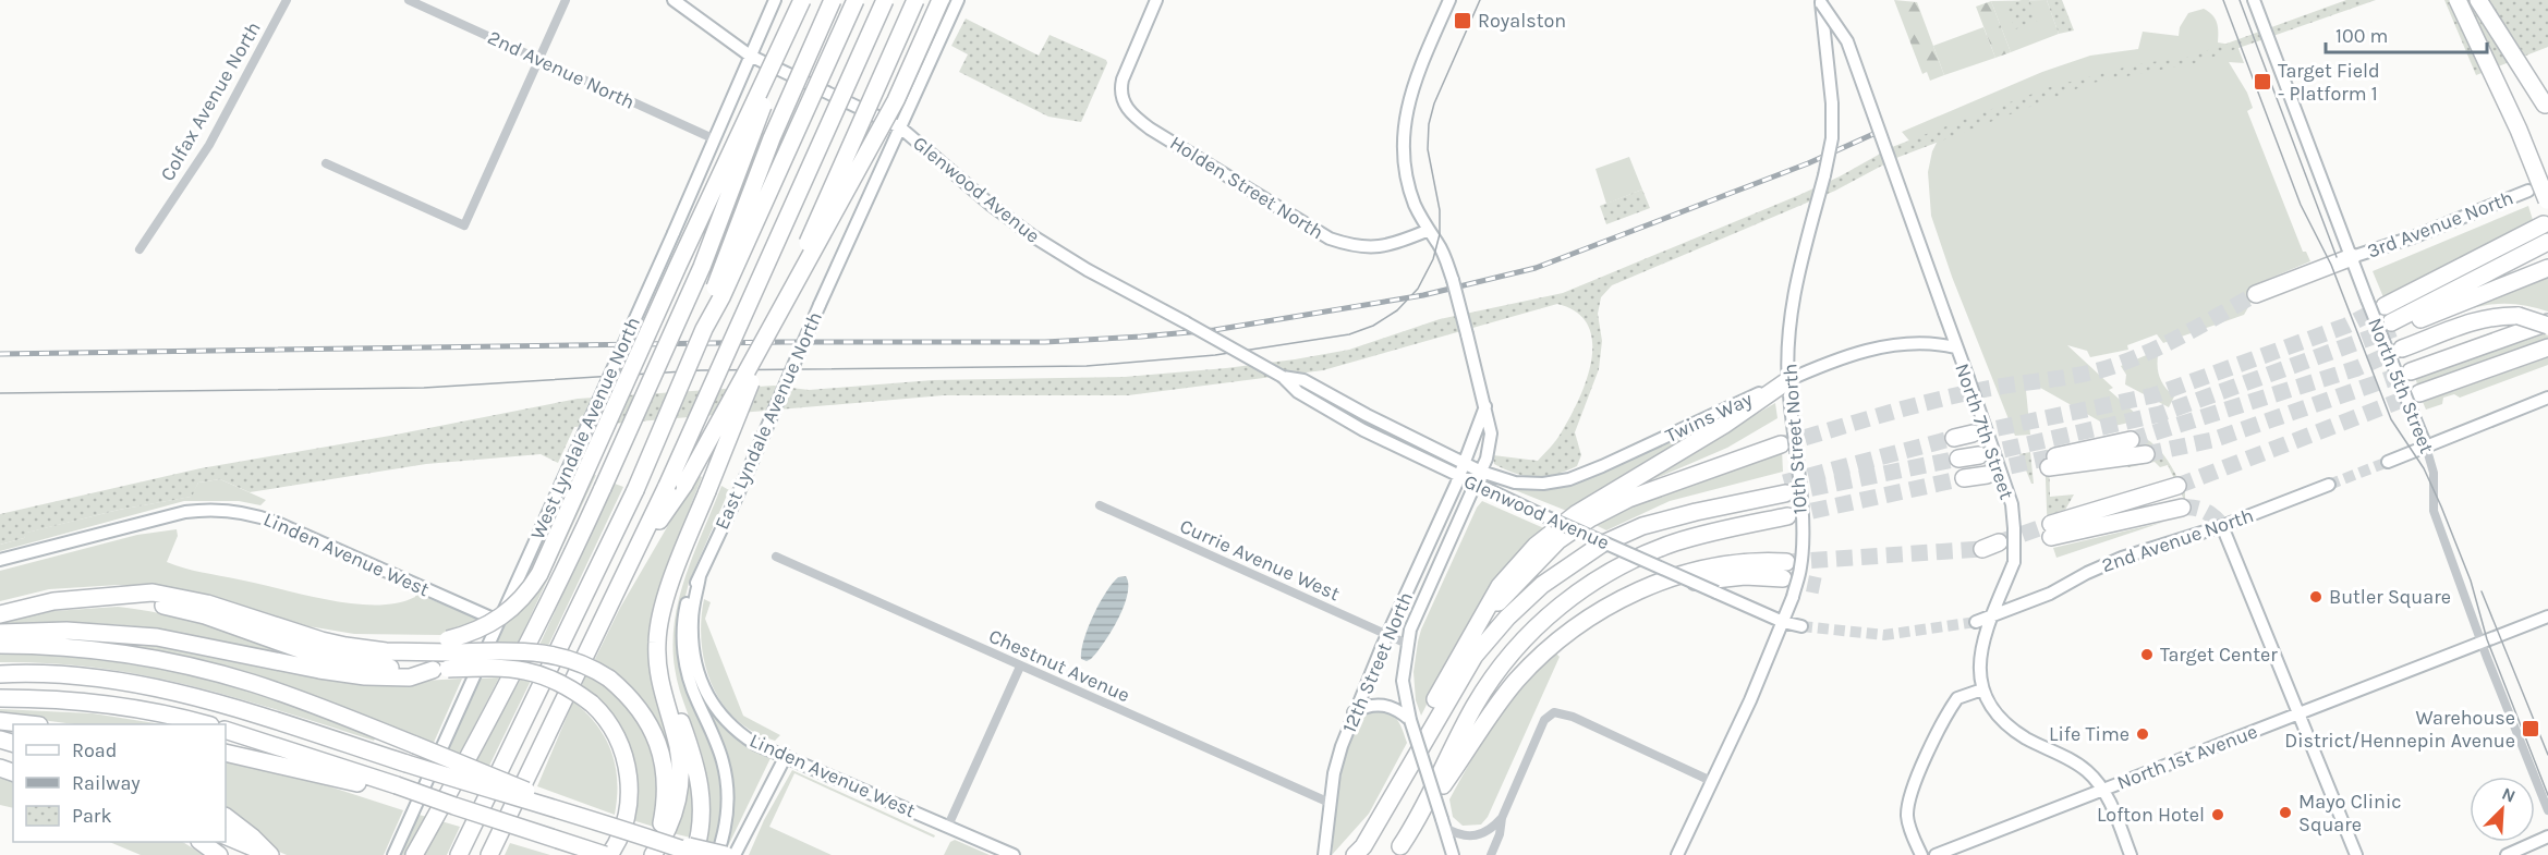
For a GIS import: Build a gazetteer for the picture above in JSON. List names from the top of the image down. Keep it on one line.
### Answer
{"streets":{"street":["2nd Avenue North","Colfax Avenue North","Holden Street North","Glenwood Avenue","3rd Avenue North","North 5th Street","Twins Way","East Lyndale Avenue North","West Lyndale Avenue North","North 7th Street","10th Street North","Linden Avenue West","Currie Avenue West","12th Street North","Chestnut Avenue","North 1st Avenue"]},"crossings":[["2nd Avenue North","West Lyndale Avenue North"],["2nd Avenue North","North 7th Street"],["Holden Street North","12th Street North"],["Glenwood Avenue","Twins Way"],["Glenwood Avenue","East Lyndale Avenue North"],["Glenwood Avenue","West Lyndale Avenue North"],["Glenwood Avenue","10th Street North"],["Glenwood Avenue","12th Street North"],["3rd Avenue North","North 5th Street"],["North 5th Street","North 1st Avenue"],["Twins Way","North 7th Street"],["Twins Way","10th Street North"],["Twins Way","12th Street North"],["East Lyndale Avenue North","Linden Avenue West"],["West Lyndale Avenue North","Linden Avenue West"],["North 7th Street","10th Street North"],["North 7th Street","North 1st Avenue"],["Currie Avenue West","12th Street North"],["12th Street North","Chestnut Avenue"]],"places":{"transit":["Royalston","Target Field - Platform 1","Warehouse District/Hennepin Avenue"],"other":["Butler Square","Target Center","Life Time","Mayo Clinic Square","Lofton Hotel"]},"legend":["Road","Railway","Park"],"scale_bar":"100 m","north":"top right"}
